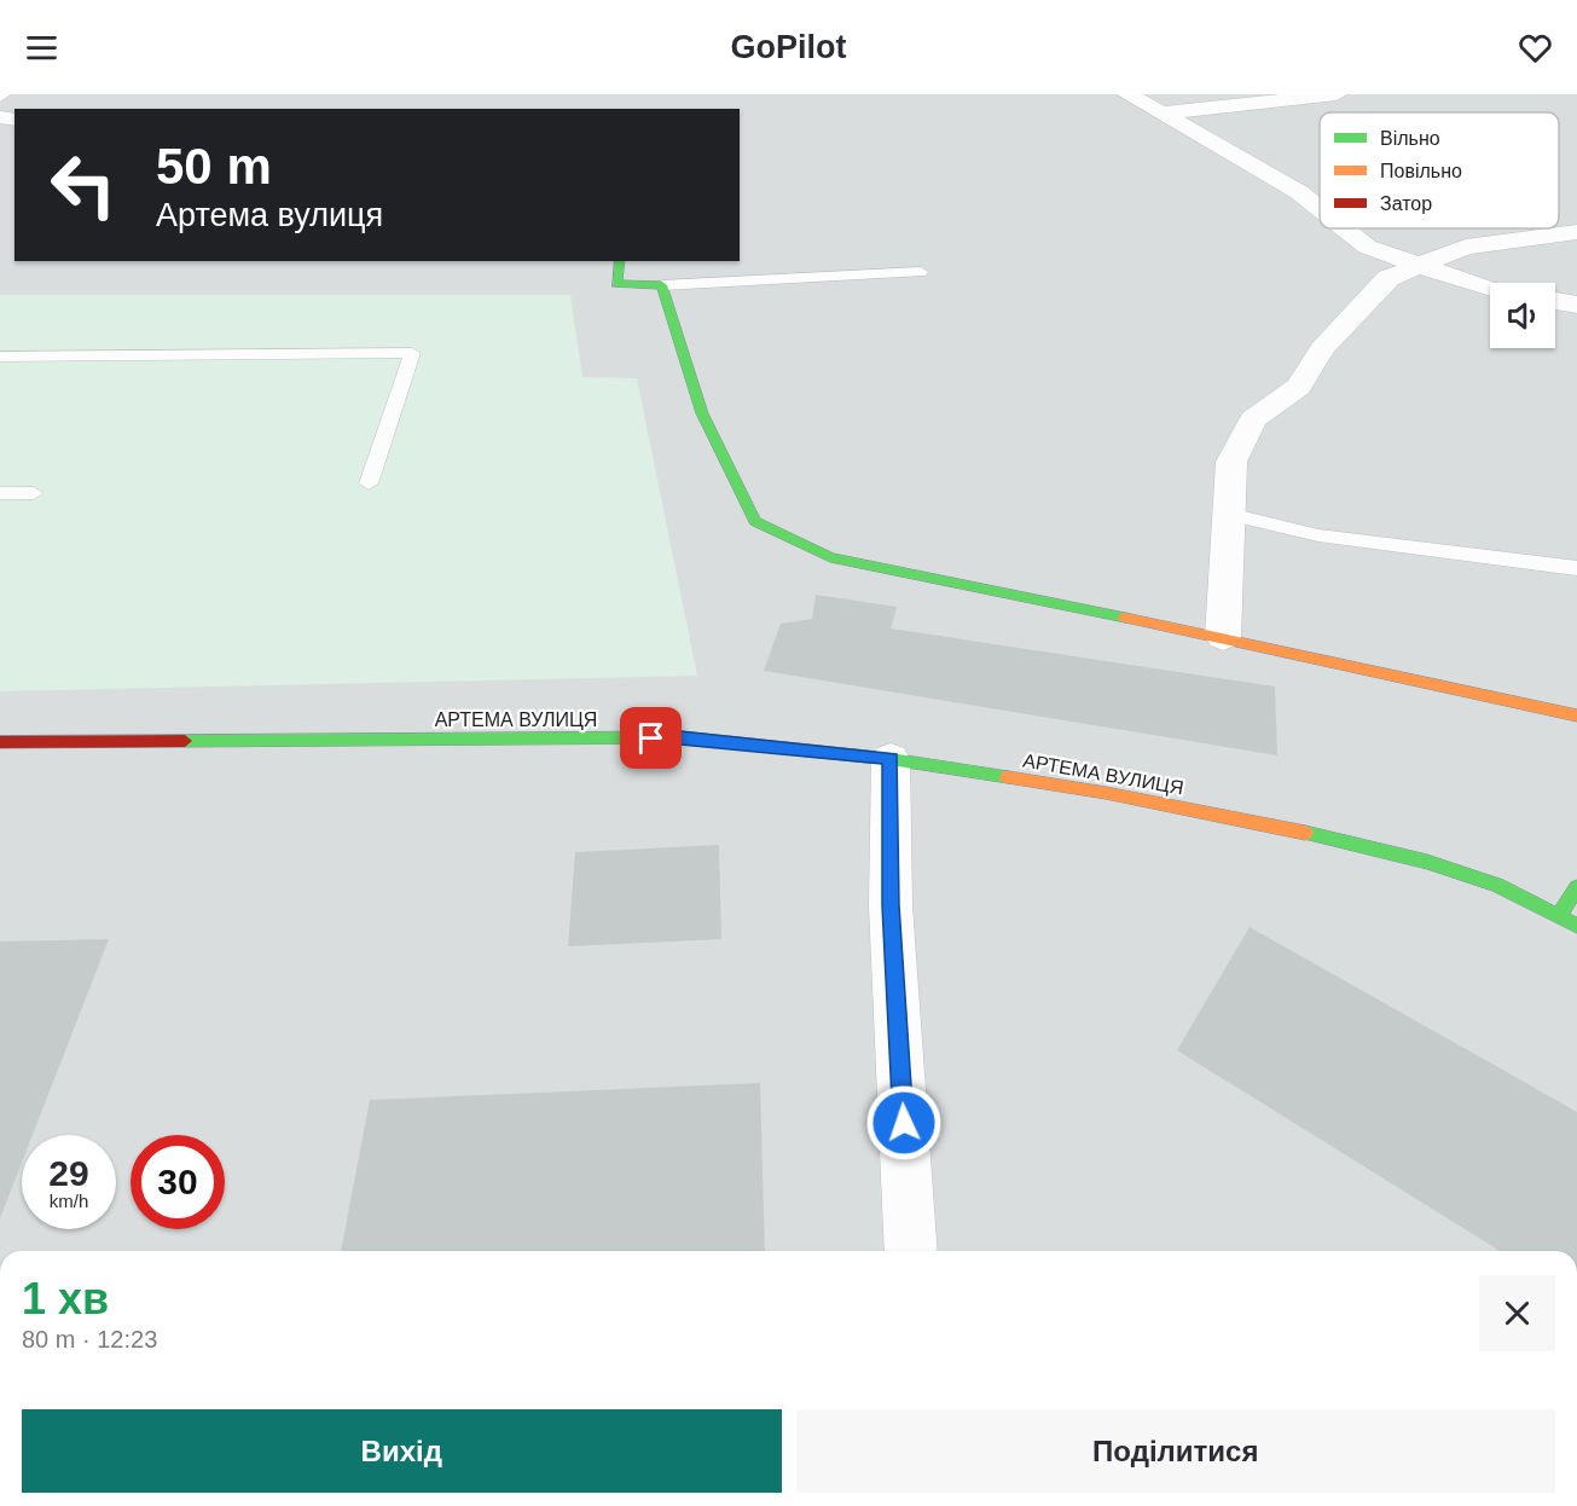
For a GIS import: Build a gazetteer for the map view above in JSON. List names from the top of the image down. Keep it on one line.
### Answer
{"streets":{"main road":["АРТЕМА ВУЛИЦЯ"]},"legend":["Вільно","Повільно","Затор"],"page":{"header":"GoPilot","turn":["50 m","Артема вулиця"],"speed":"29 km/h","limit":"30","heading":["1 хв","80 m · 12:23"],"buttons":["Вихід","Поділитися"]}}
